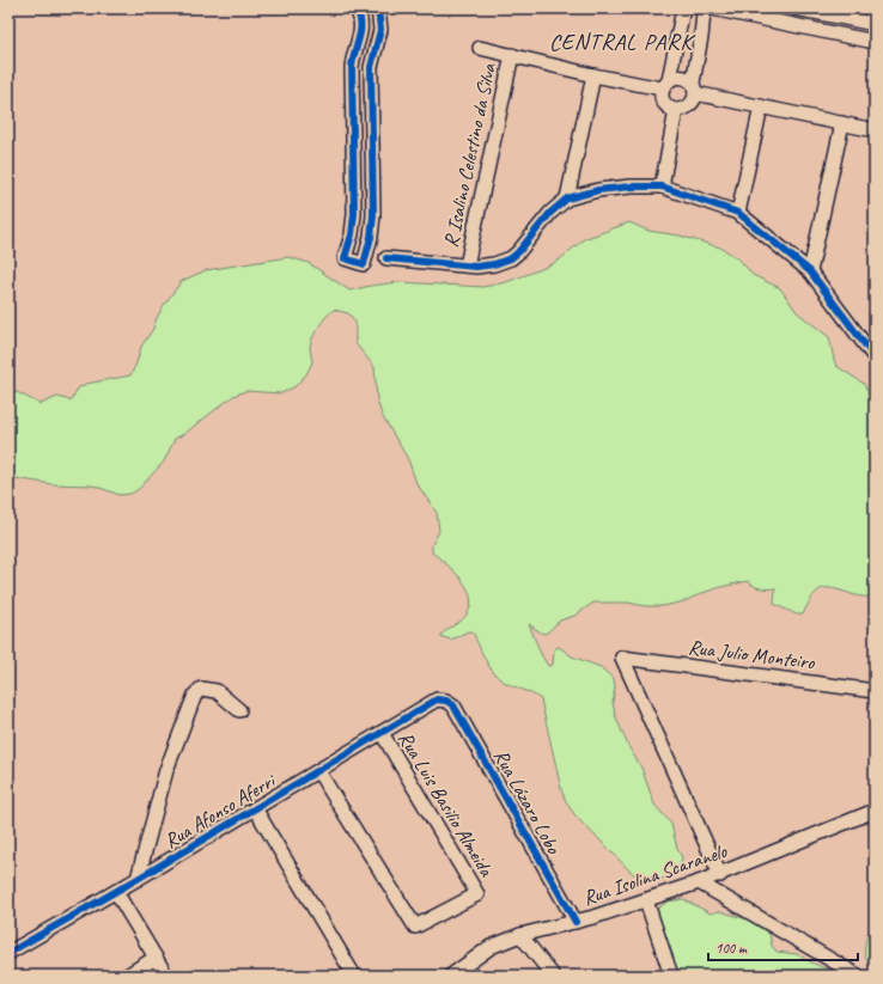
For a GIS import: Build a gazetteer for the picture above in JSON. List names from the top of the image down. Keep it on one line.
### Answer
{"streets":{"street":["R Isalino Celestino da Silva","Rua Julio Monteiro","Rua Lázaro Lobo","Rua Luis Basilio Almeida","Rua Afonso Aferri","Rua Isolina Scaranelo"]},"crossings":[["Rua Julio Monteiro","Rua Isolina Scaranelo"],["Rua Lázaro Lobo","Rua Afonso Aferri"],["Rua Lázaro Lobo","Rua Isolina Scaranelo"],["Rua Luis Basilio Almeida","Rua Afonso Aferri"]],"districts":["CENTRAL PARK"],"scale_bar":"100 m"}
